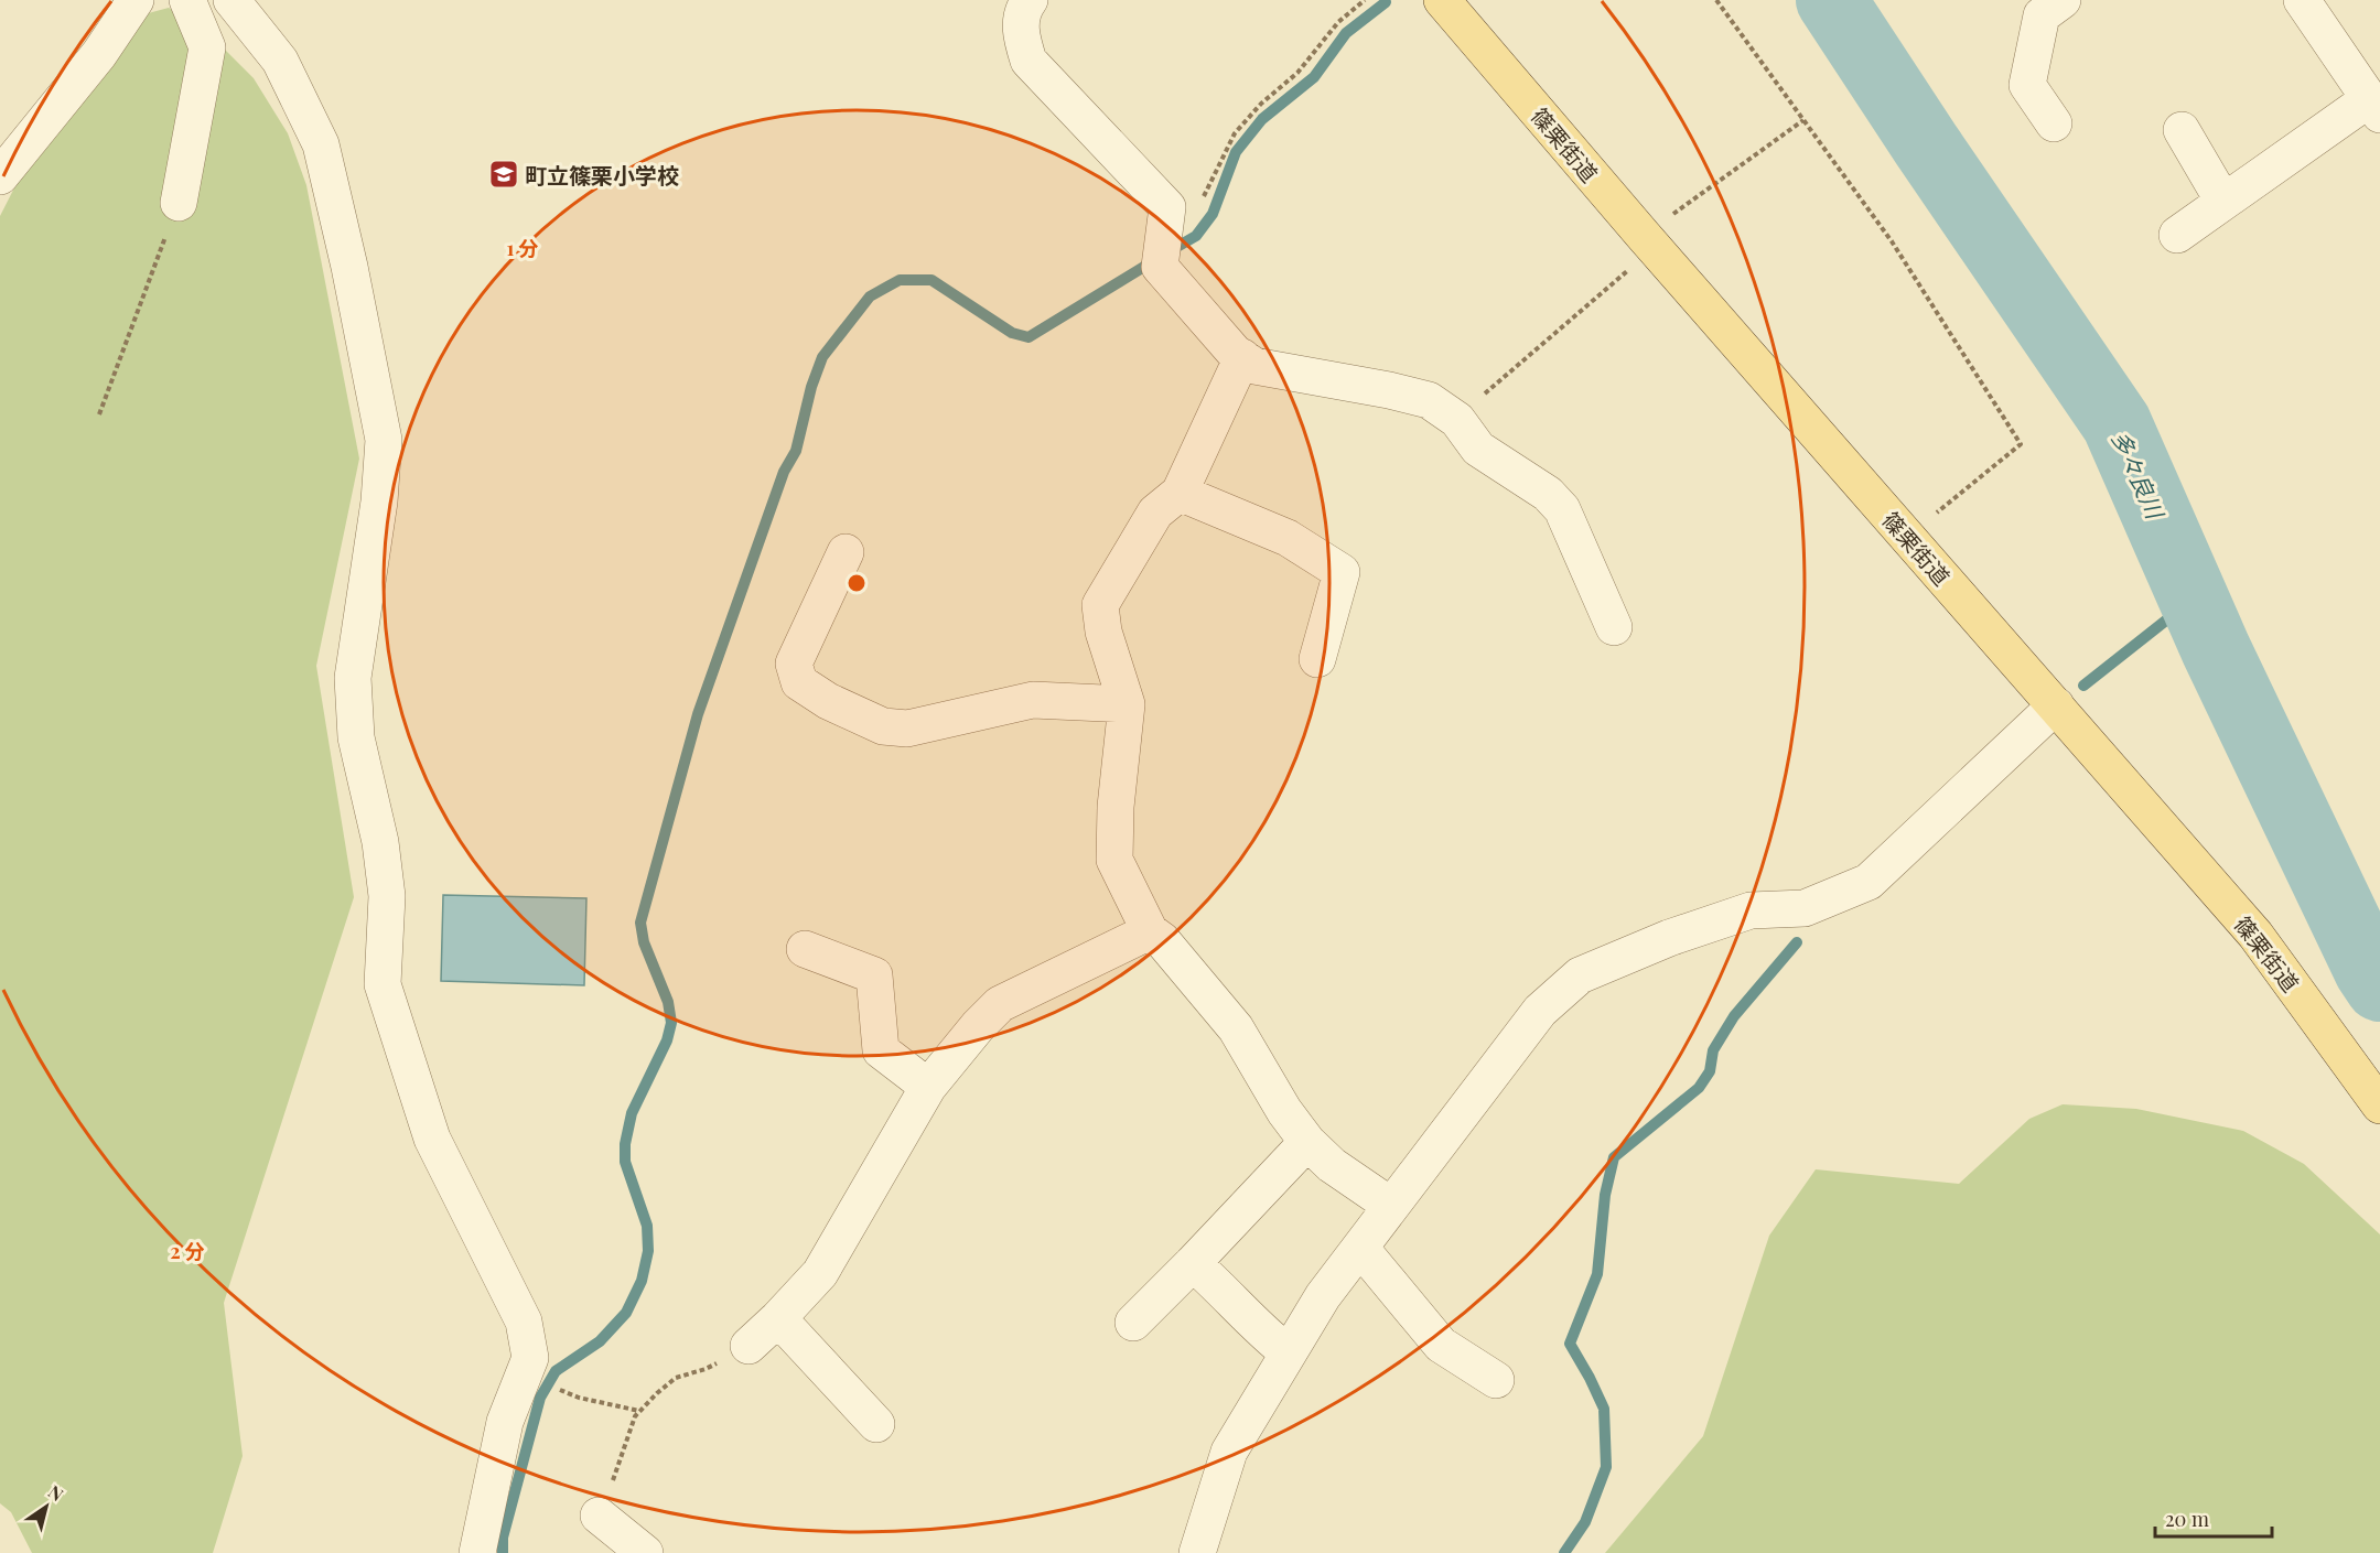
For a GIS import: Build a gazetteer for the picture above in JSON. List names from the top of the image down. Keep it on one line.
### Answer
{"streets":{"main road":["篠栗街道"]},"water":["多々良川"],"places":{"school or university":["町立篠栗小学校"]},"scale_bar":"20 m","north":"top right","rings":["1 分","2 分"]}
